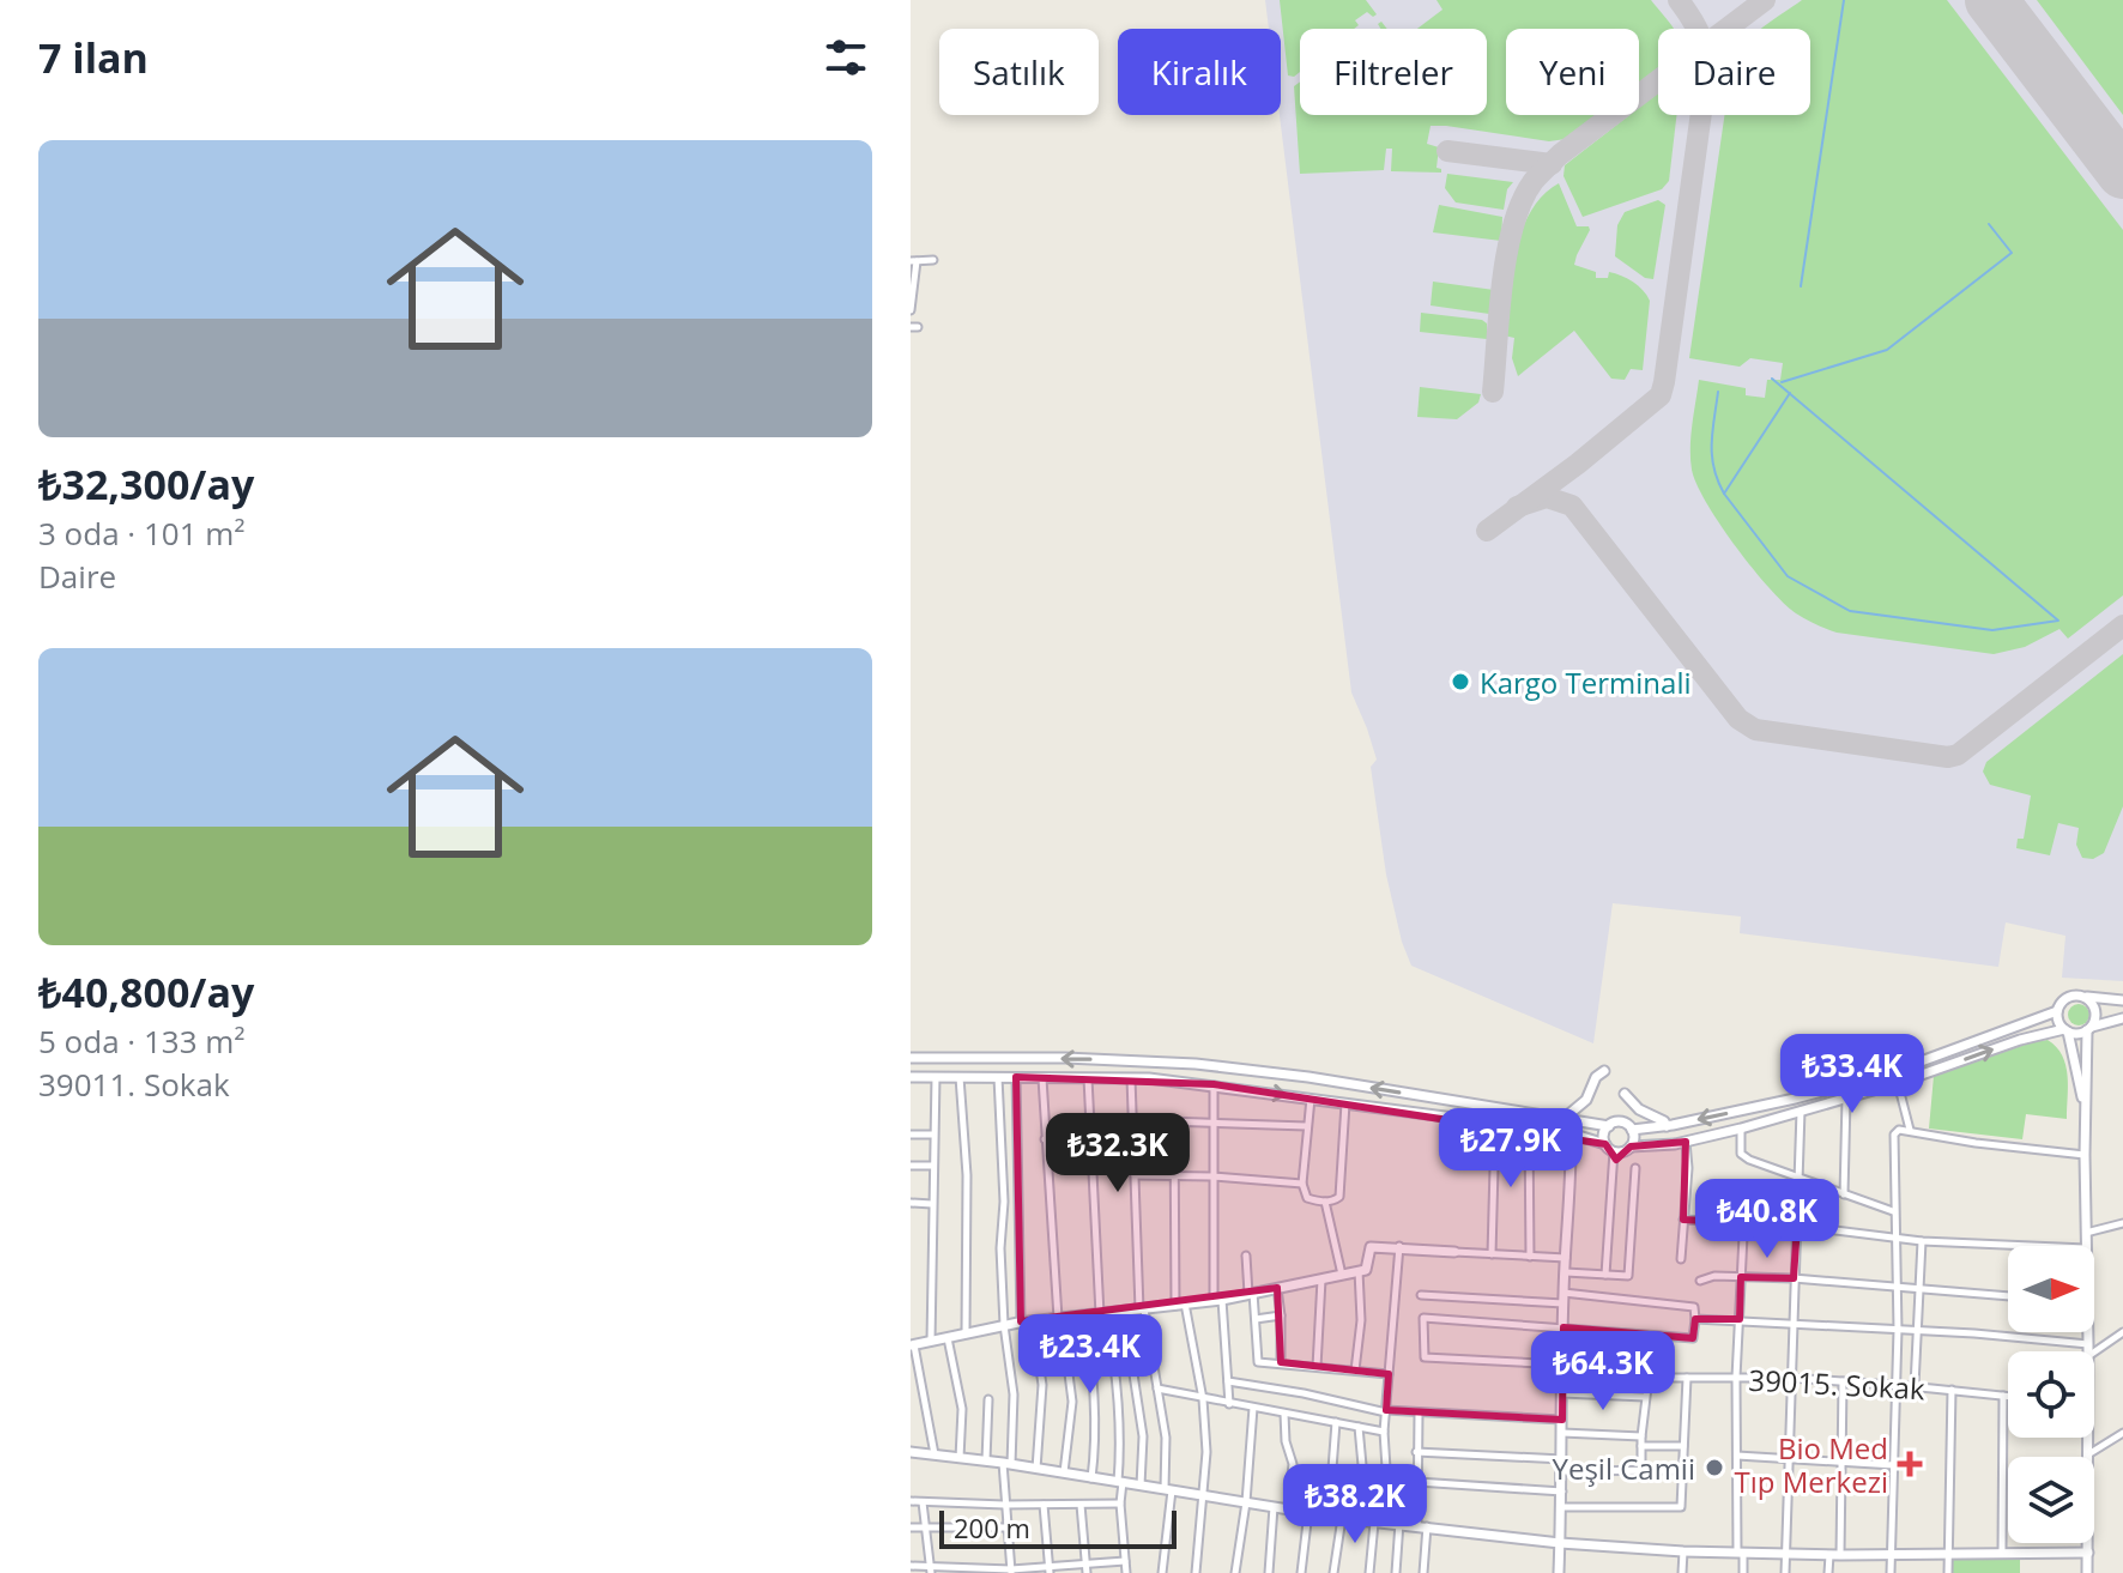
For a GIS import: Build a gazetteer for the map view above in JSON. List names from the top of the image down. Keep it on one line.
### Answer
{"streets":{"street":["39015. Sokak"]},"places":{"other":["Kargo Terminali","Yeşil Camii"],"health":["Bio Med Tıp Merkezi"]},"scale_bar":"200 m","north":"right","page":{"heading":"7 ilan","chip":["Satılık","Kiralık","Filtreler","Yeni","Daire"],"list":[{"name":"₺32,300/ay","note":"3 oda · 101 m² · Daire"},{"name":"₺40,800/ay","note":"5 oda · 133 m² · 39011. Sokak"}],"price":["₺33.4K","₺27.9K","₺32.3K","₺40.8K","₺23.4K","₺64.3K","₺38.2K"],"scale":"200 m"}}
